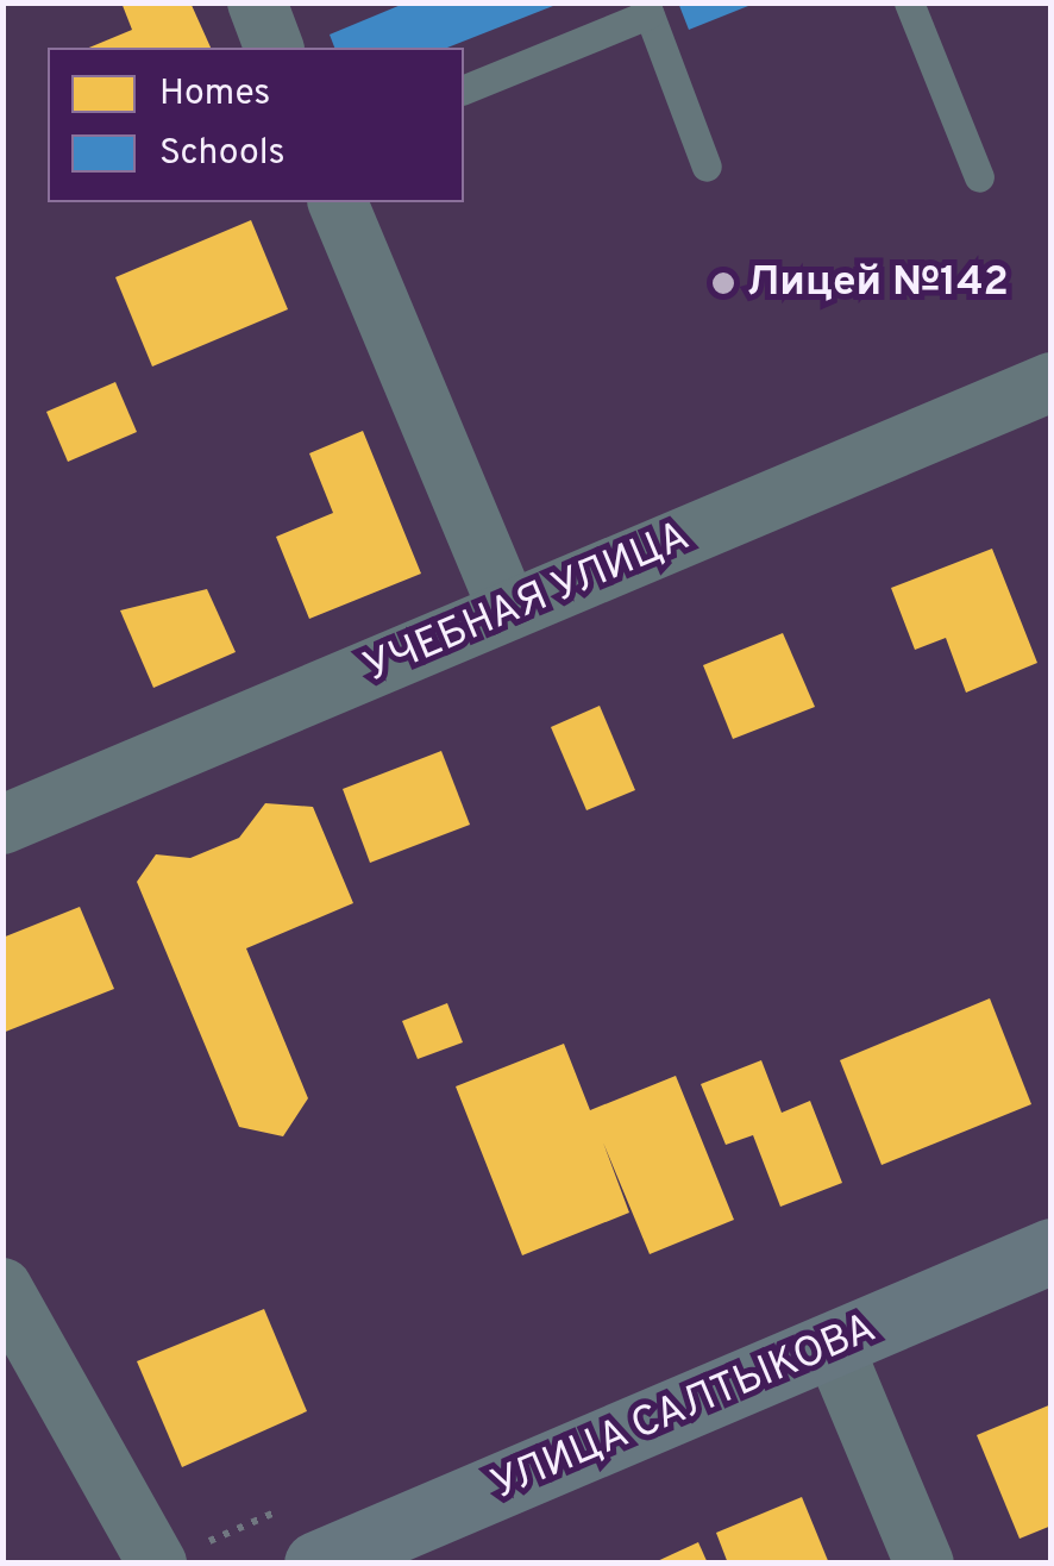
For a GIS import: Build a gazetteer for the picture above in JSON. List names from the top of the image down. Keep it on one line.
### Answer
{"streets":{"main road":["УЛИЦА САЛТЫКОВА"],"street":["УЧЕБНАЯ УЛИЦА"]},"places":["Лицей №142"],"legend":["Homes","Schools"]}
